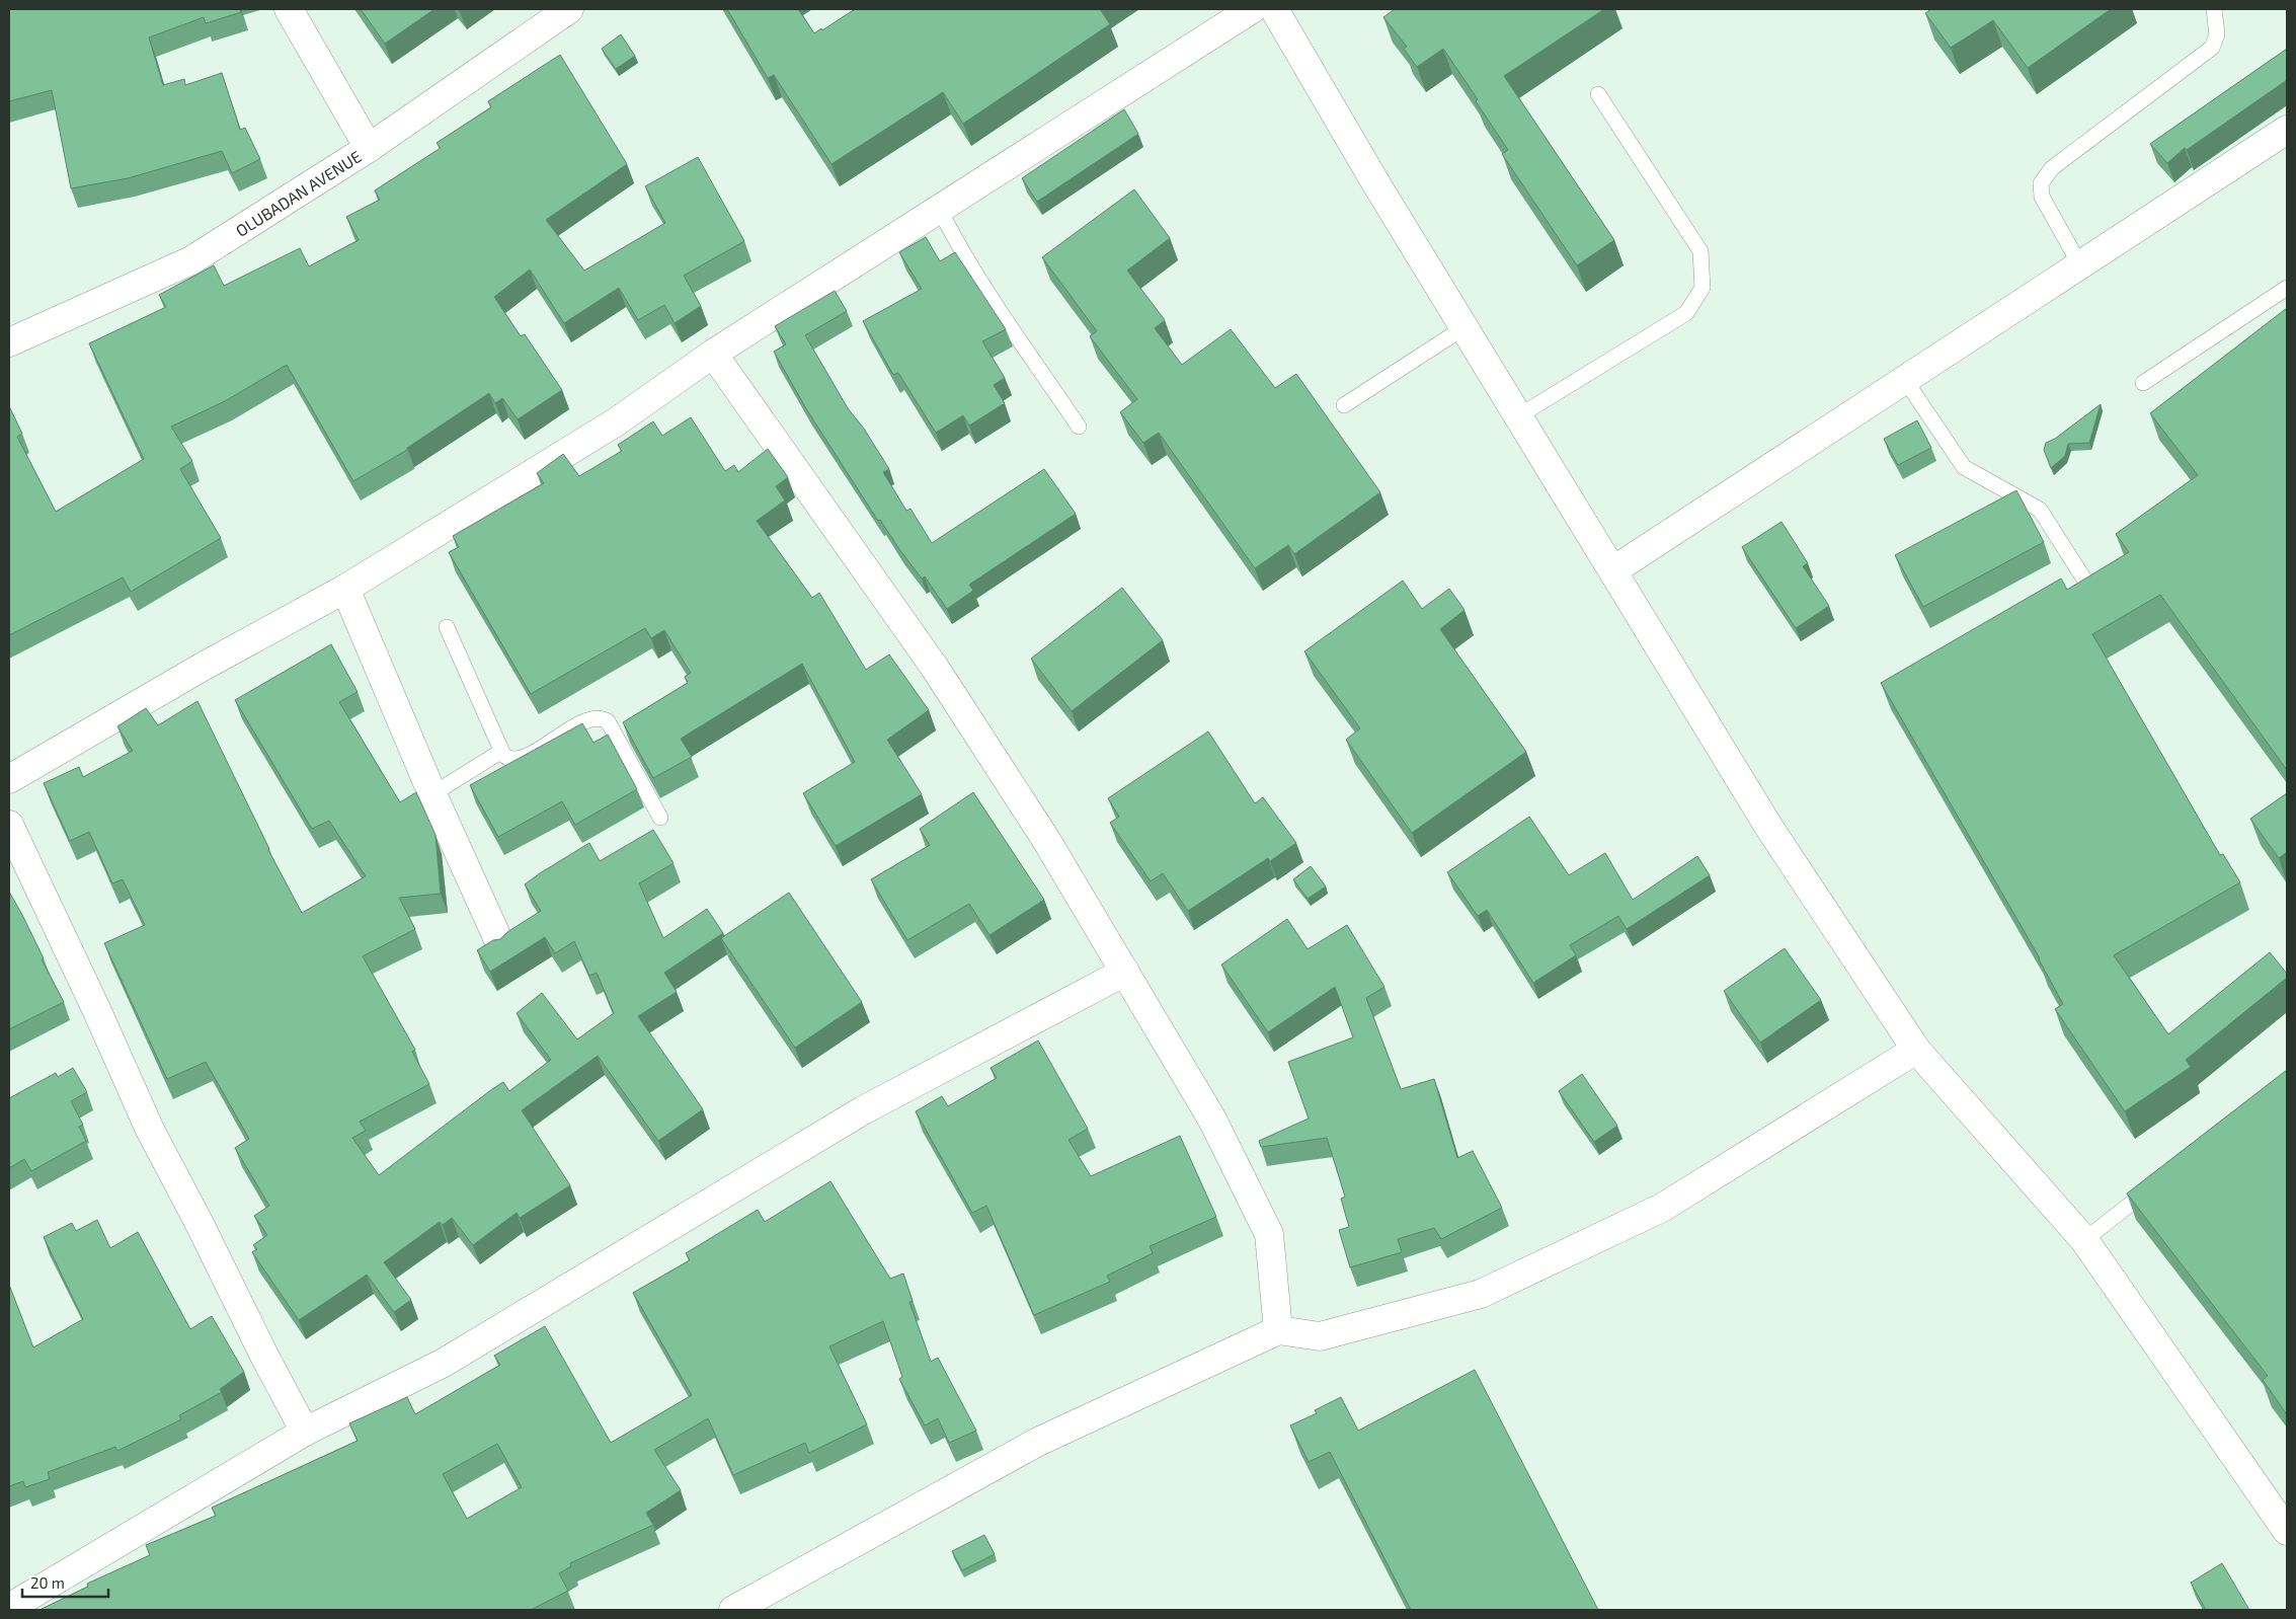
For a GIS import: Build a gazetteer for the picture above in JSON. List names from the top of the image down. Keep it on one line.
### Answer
{"streets":{"street":["OLUBADAN AVENUE"]},"scale_bar":"20 m"}
